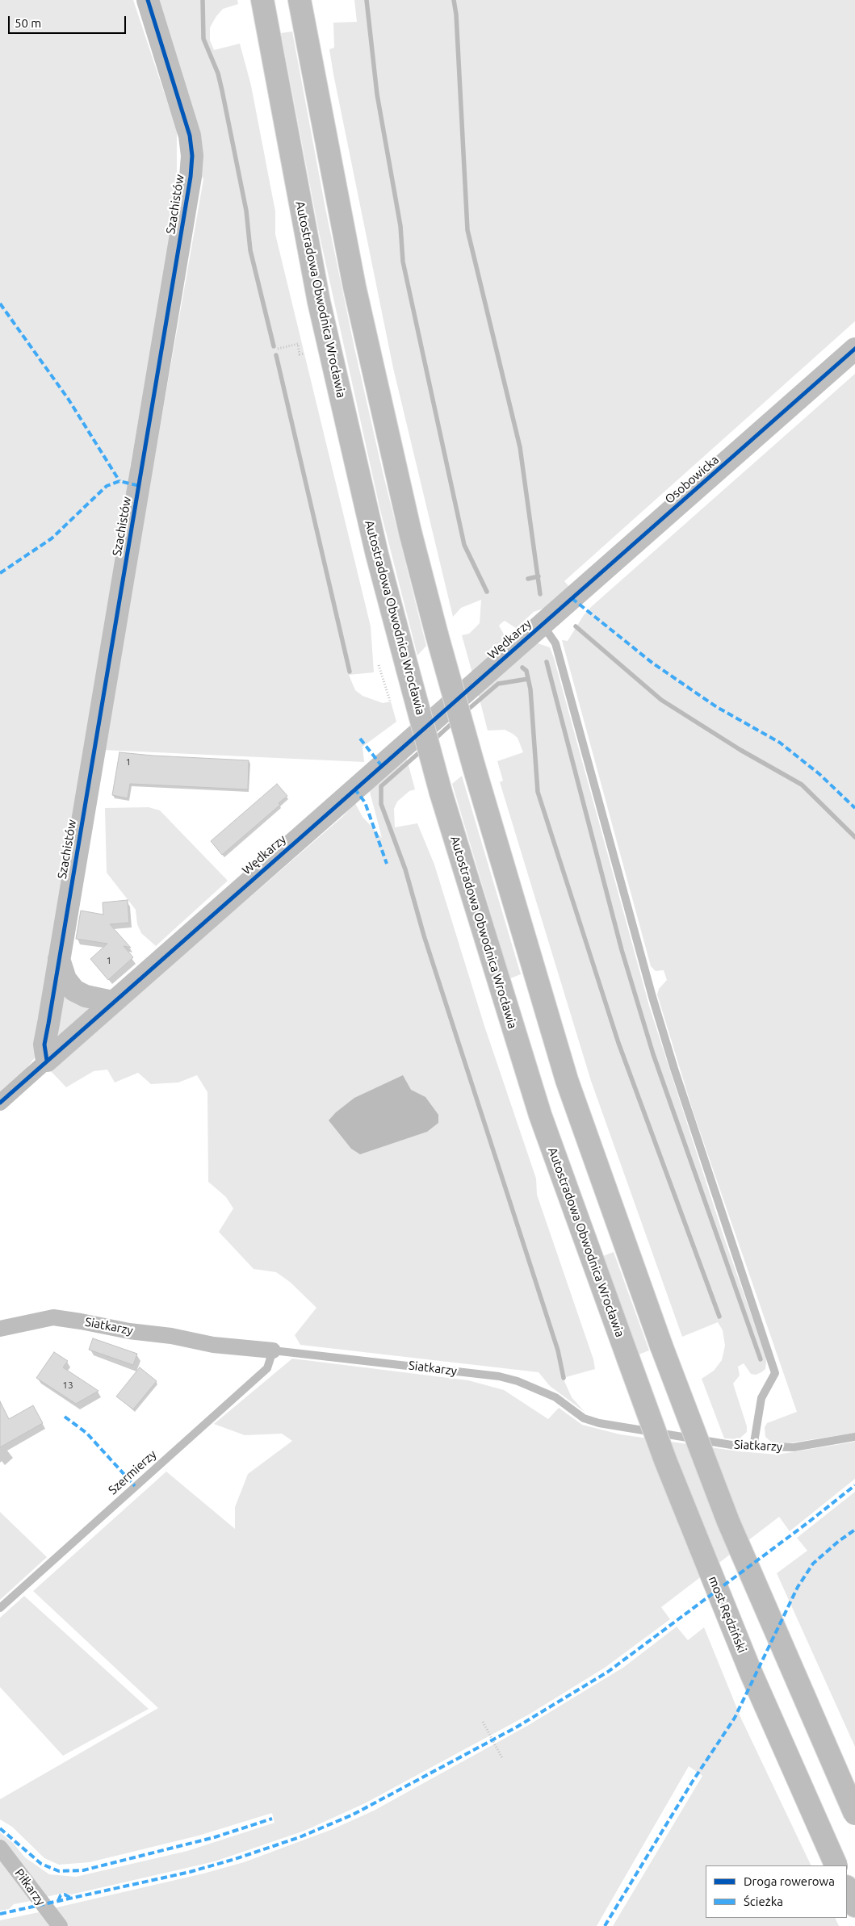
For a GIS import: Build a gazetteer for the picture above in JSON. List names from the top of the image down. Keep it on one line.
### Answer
{"streets":{"highway":["Autostradowa Obwodnica Wrocławia","most Rędziński"],"street":["Szachistów","Osobowicka","Wędkarzy","Siatkarzy","Piłkarzy"],"lane":["Szermierzy"]},"crossings":[["Szachistów","Wędkarzy"],["Autostradowa Obwodnica Wrocławia","most Rędziński"],["Osobowicka","Wędkarzy"],["Siatkarzy","Szermierzy"]],"house_numbers":["1","1","13"],"legend":["Droga rowerowa","Ścieżka"],"scale_bar":"50 m"}
